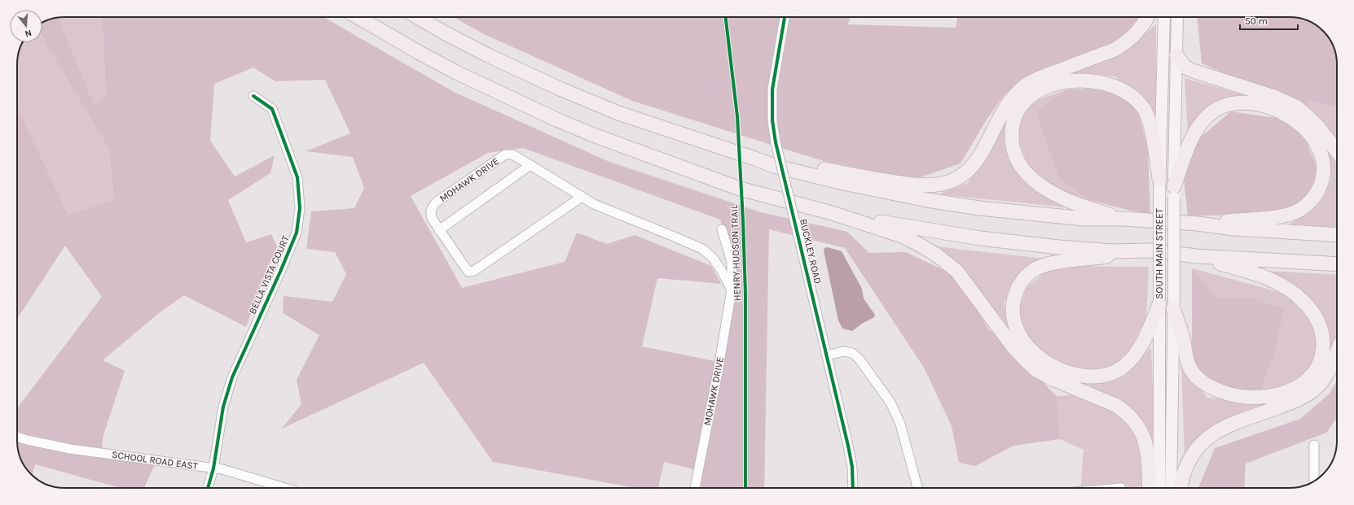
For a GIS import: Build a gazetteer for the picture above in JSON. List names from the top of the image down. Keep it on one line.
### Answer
{"streets":{"main road":["SOUTH MAIN STREET"],"street":["MOHAWK DRIVE","BUCKLEY ROAD","BELLA VISTA COURT","SCHOOL ROAD EAST"],"cycle path":["HENRY HUDSON TRAIL"]},"crossings":[["BELLA VISTA COURT","SCHOOL ROAD EAST"]],"scale_bar":"50 m","north":"bottom"}
